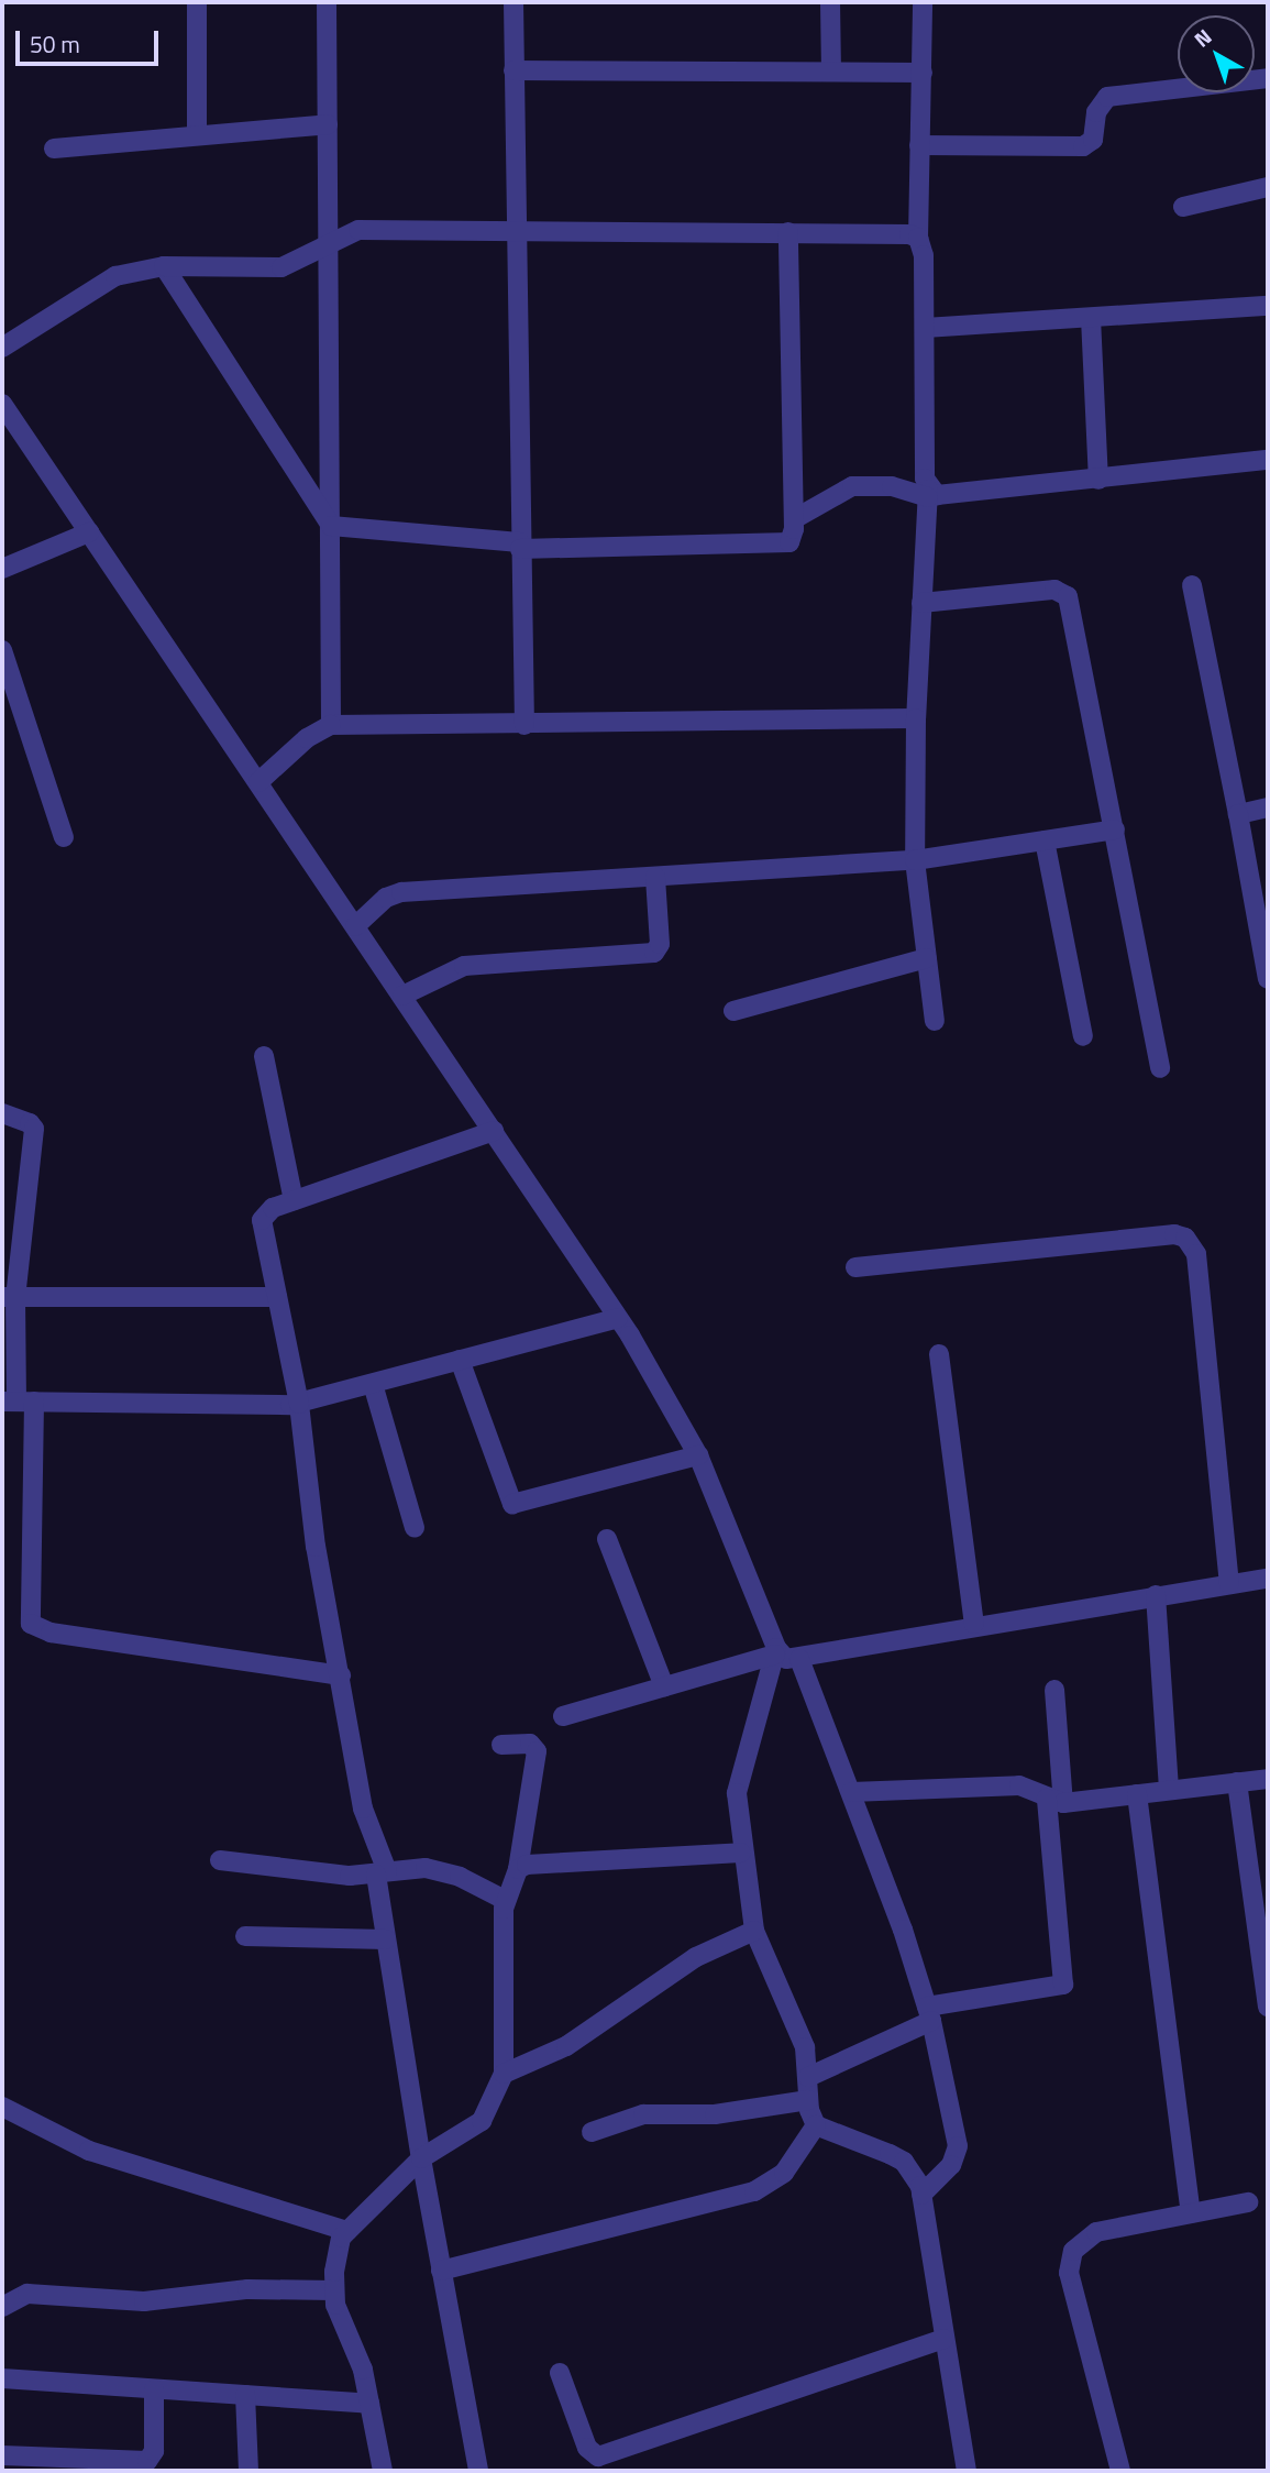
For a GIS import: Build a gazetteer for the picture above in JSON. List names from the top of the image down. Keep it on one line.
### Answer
{"scale_bar":"50 m","north":"top left"}
